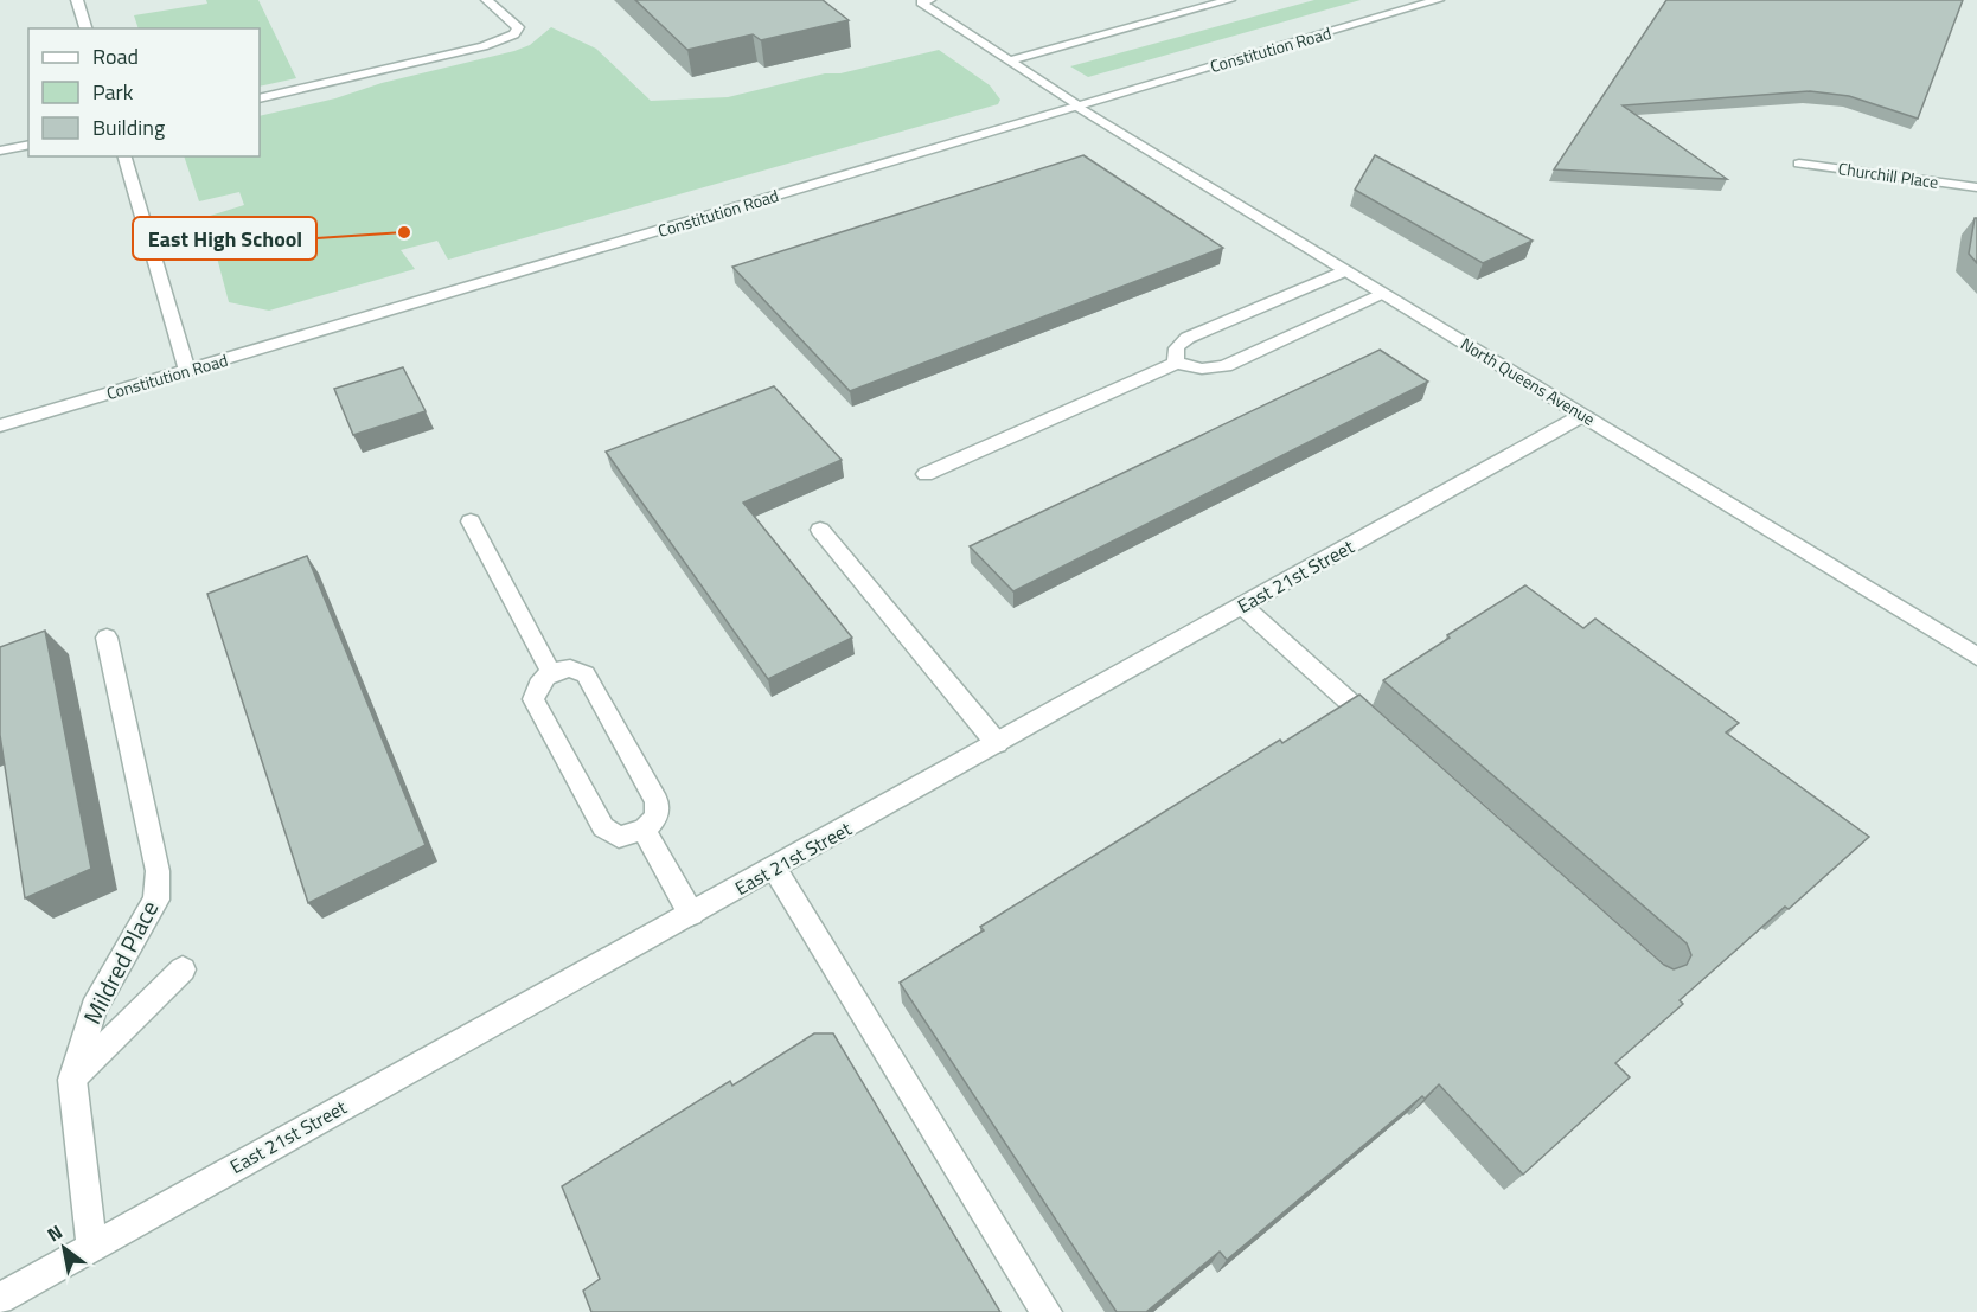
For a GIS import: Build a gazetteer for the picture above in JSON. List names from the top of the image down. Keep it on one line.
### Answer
{"streets":{"street":["Constitution Road","Churchill Place","North Queens Avenue","East 21st Street","Mildred Place"]},"crossings":[["Constitution Road","North Queens Avenue"],["North Queens Avenue","East 21st Street"],["East 21st Street","Mildred Place"]],"places":["East High School"],"legend":["Road","Park","Building"],"north":"top left"}
